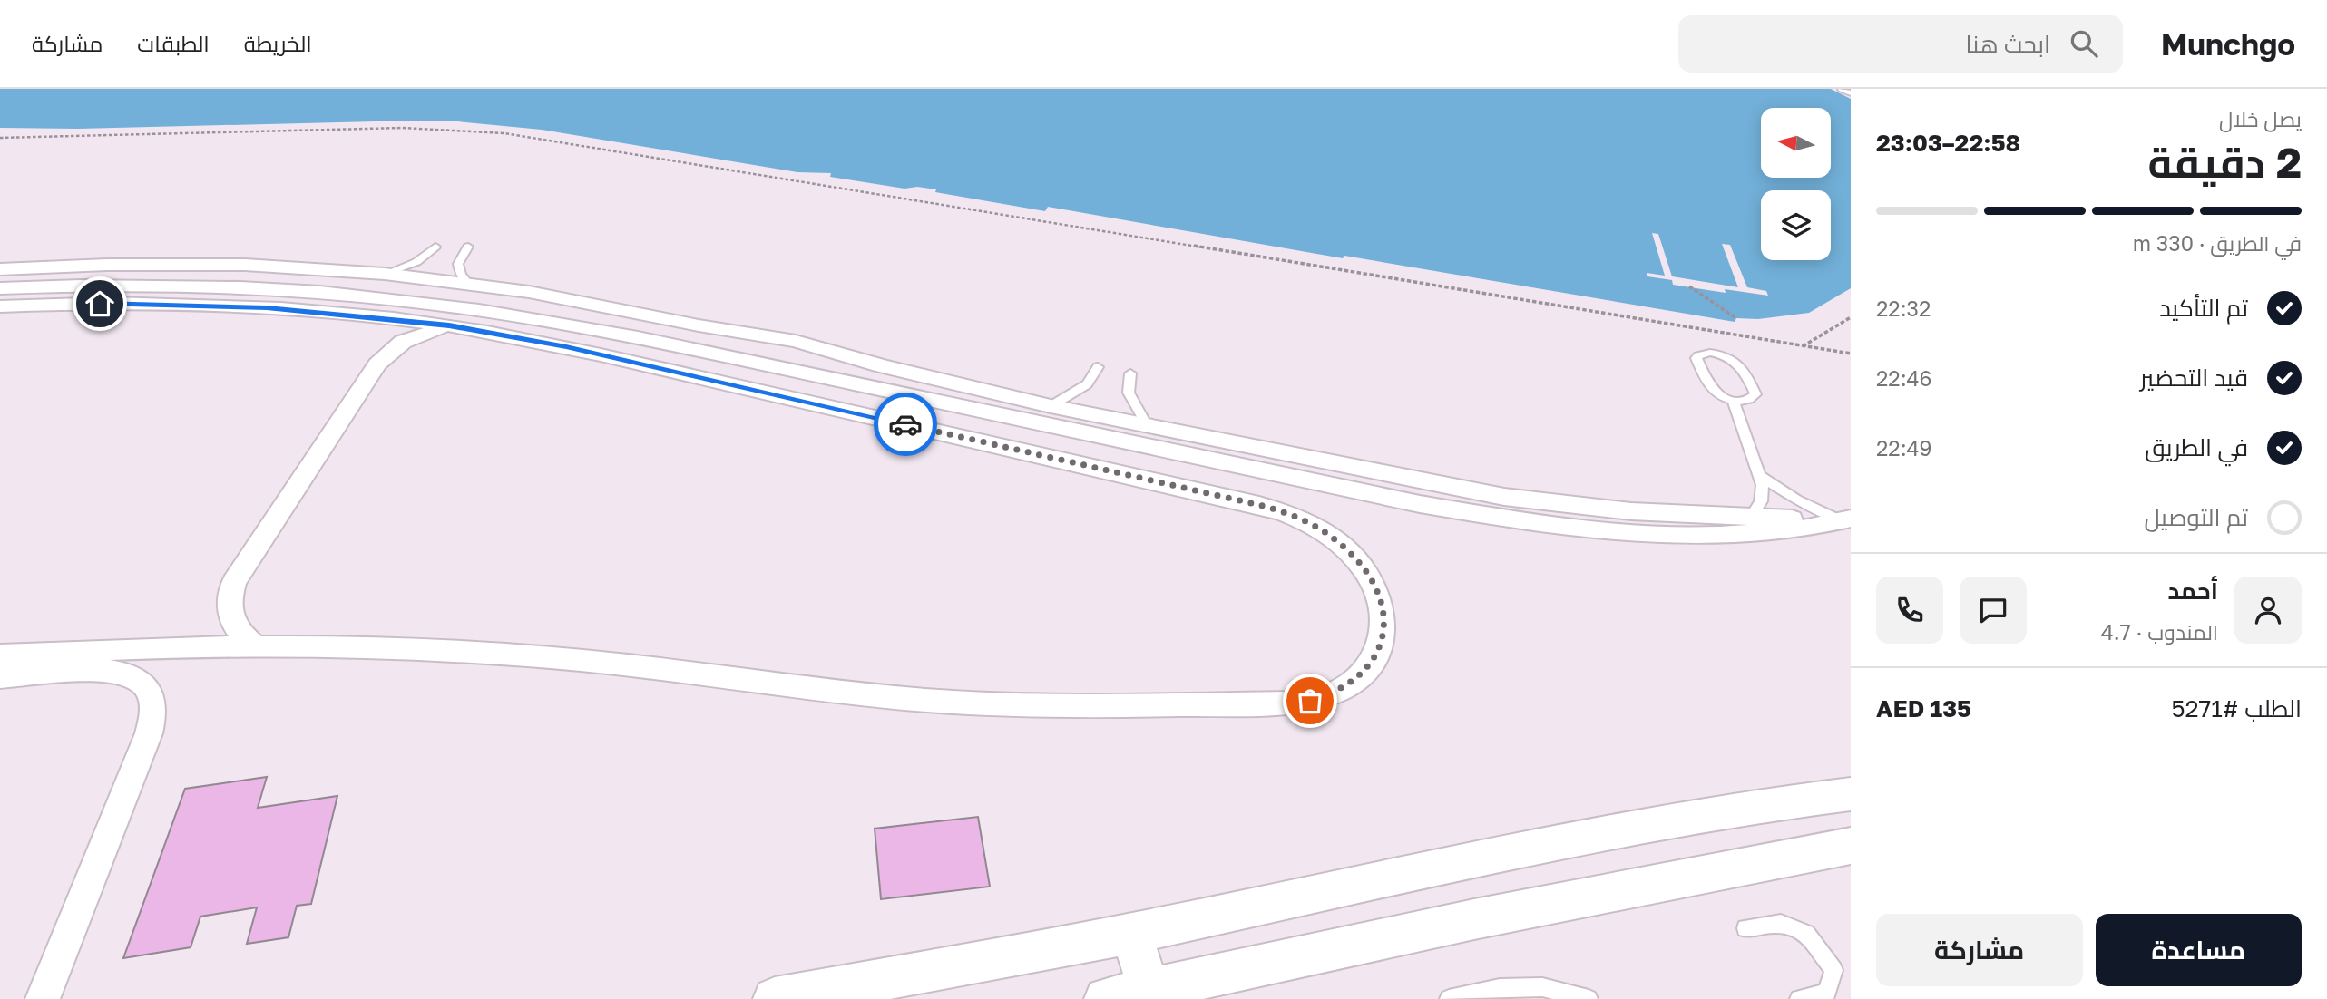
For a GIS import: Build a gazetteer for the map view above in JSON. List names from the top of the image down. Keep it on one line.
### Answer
{"north":"left","page":{"header":"Munchgo","search":"ابحث هنا","nav":["الخريطة","الطبقات","مشاركة"],"heading":["2 دقيقة","يصل خلال","22:58–23:03"],"panel":["أحمد","المندوب · 4.7","الطلب #5271","AED 135"],"bar":"في الطريق · 330 m","list":[["تم التأكيد","22:32"],["قيد التحضير","22:46"],["في الطريق","22:49"],"تم التوصيل"],"buttons":["مساعدة","مشاركة"]}}
